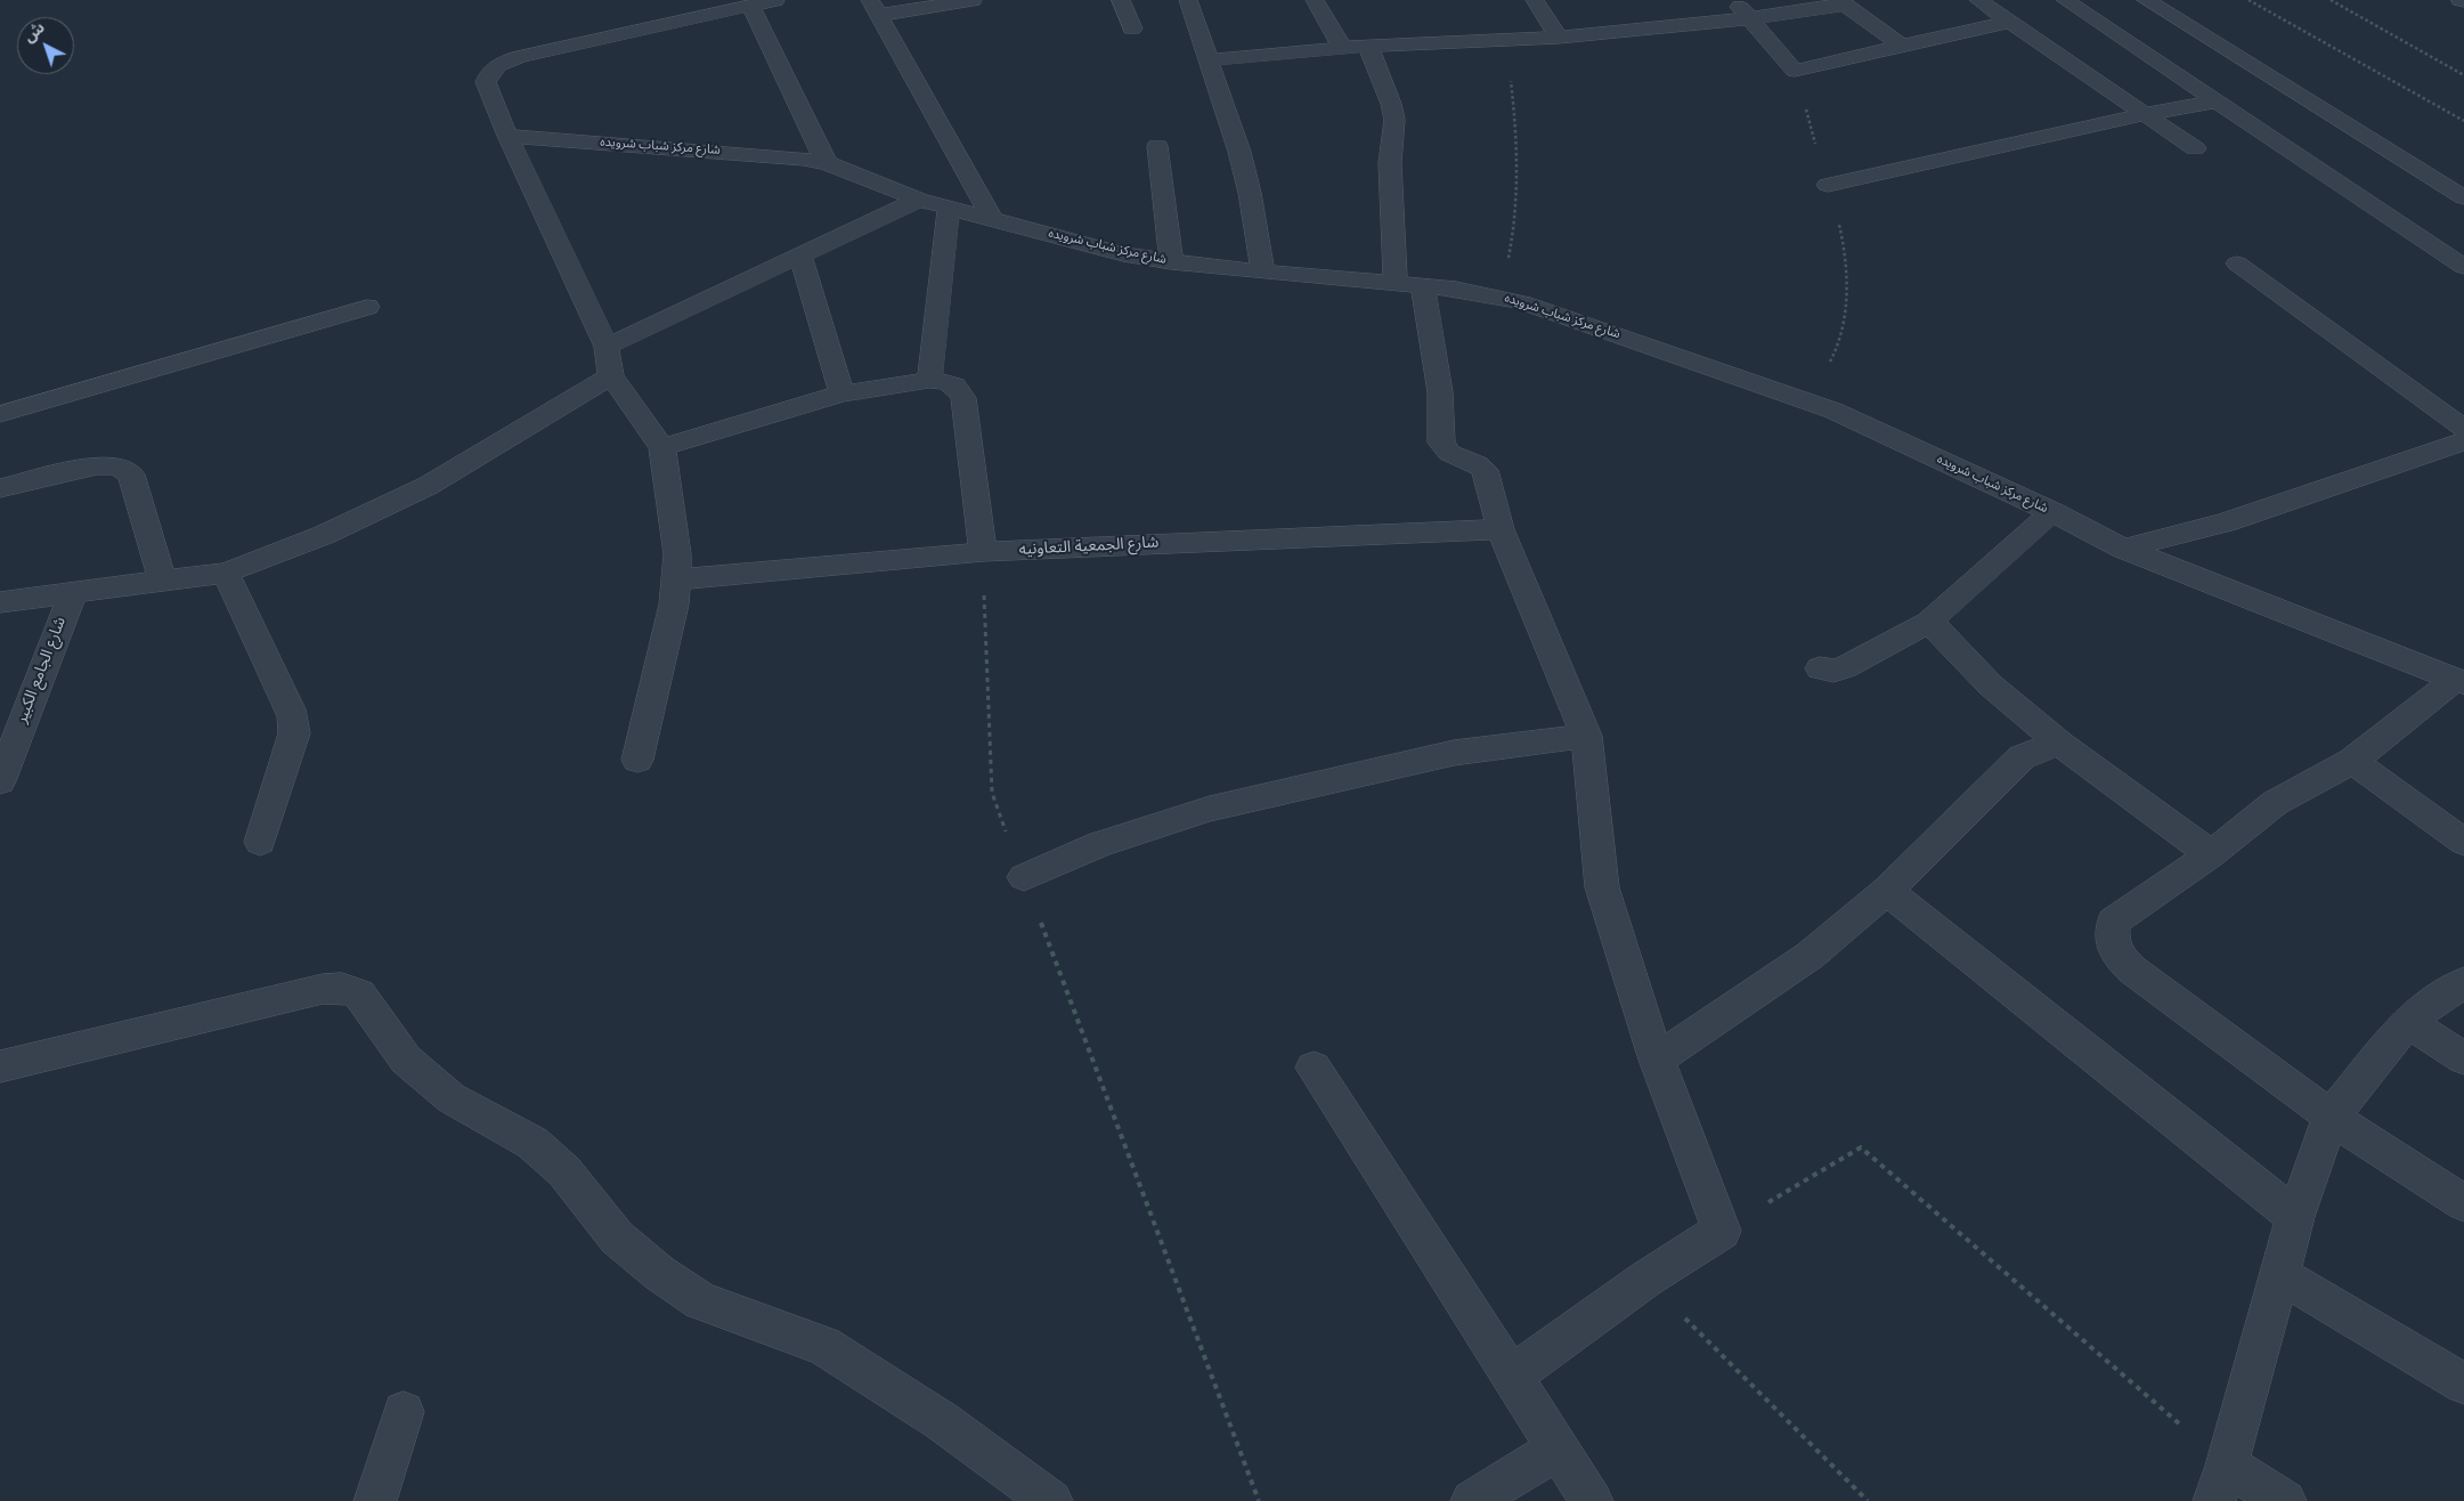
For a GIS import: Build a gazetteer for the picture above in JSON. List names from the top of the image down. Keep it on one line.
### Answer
{"streets":{"street":["شارع مركز شباب شرويده","شارع الجمعية التعاونيه","شارع الجامع الكبير"]},"north":"top left"}
